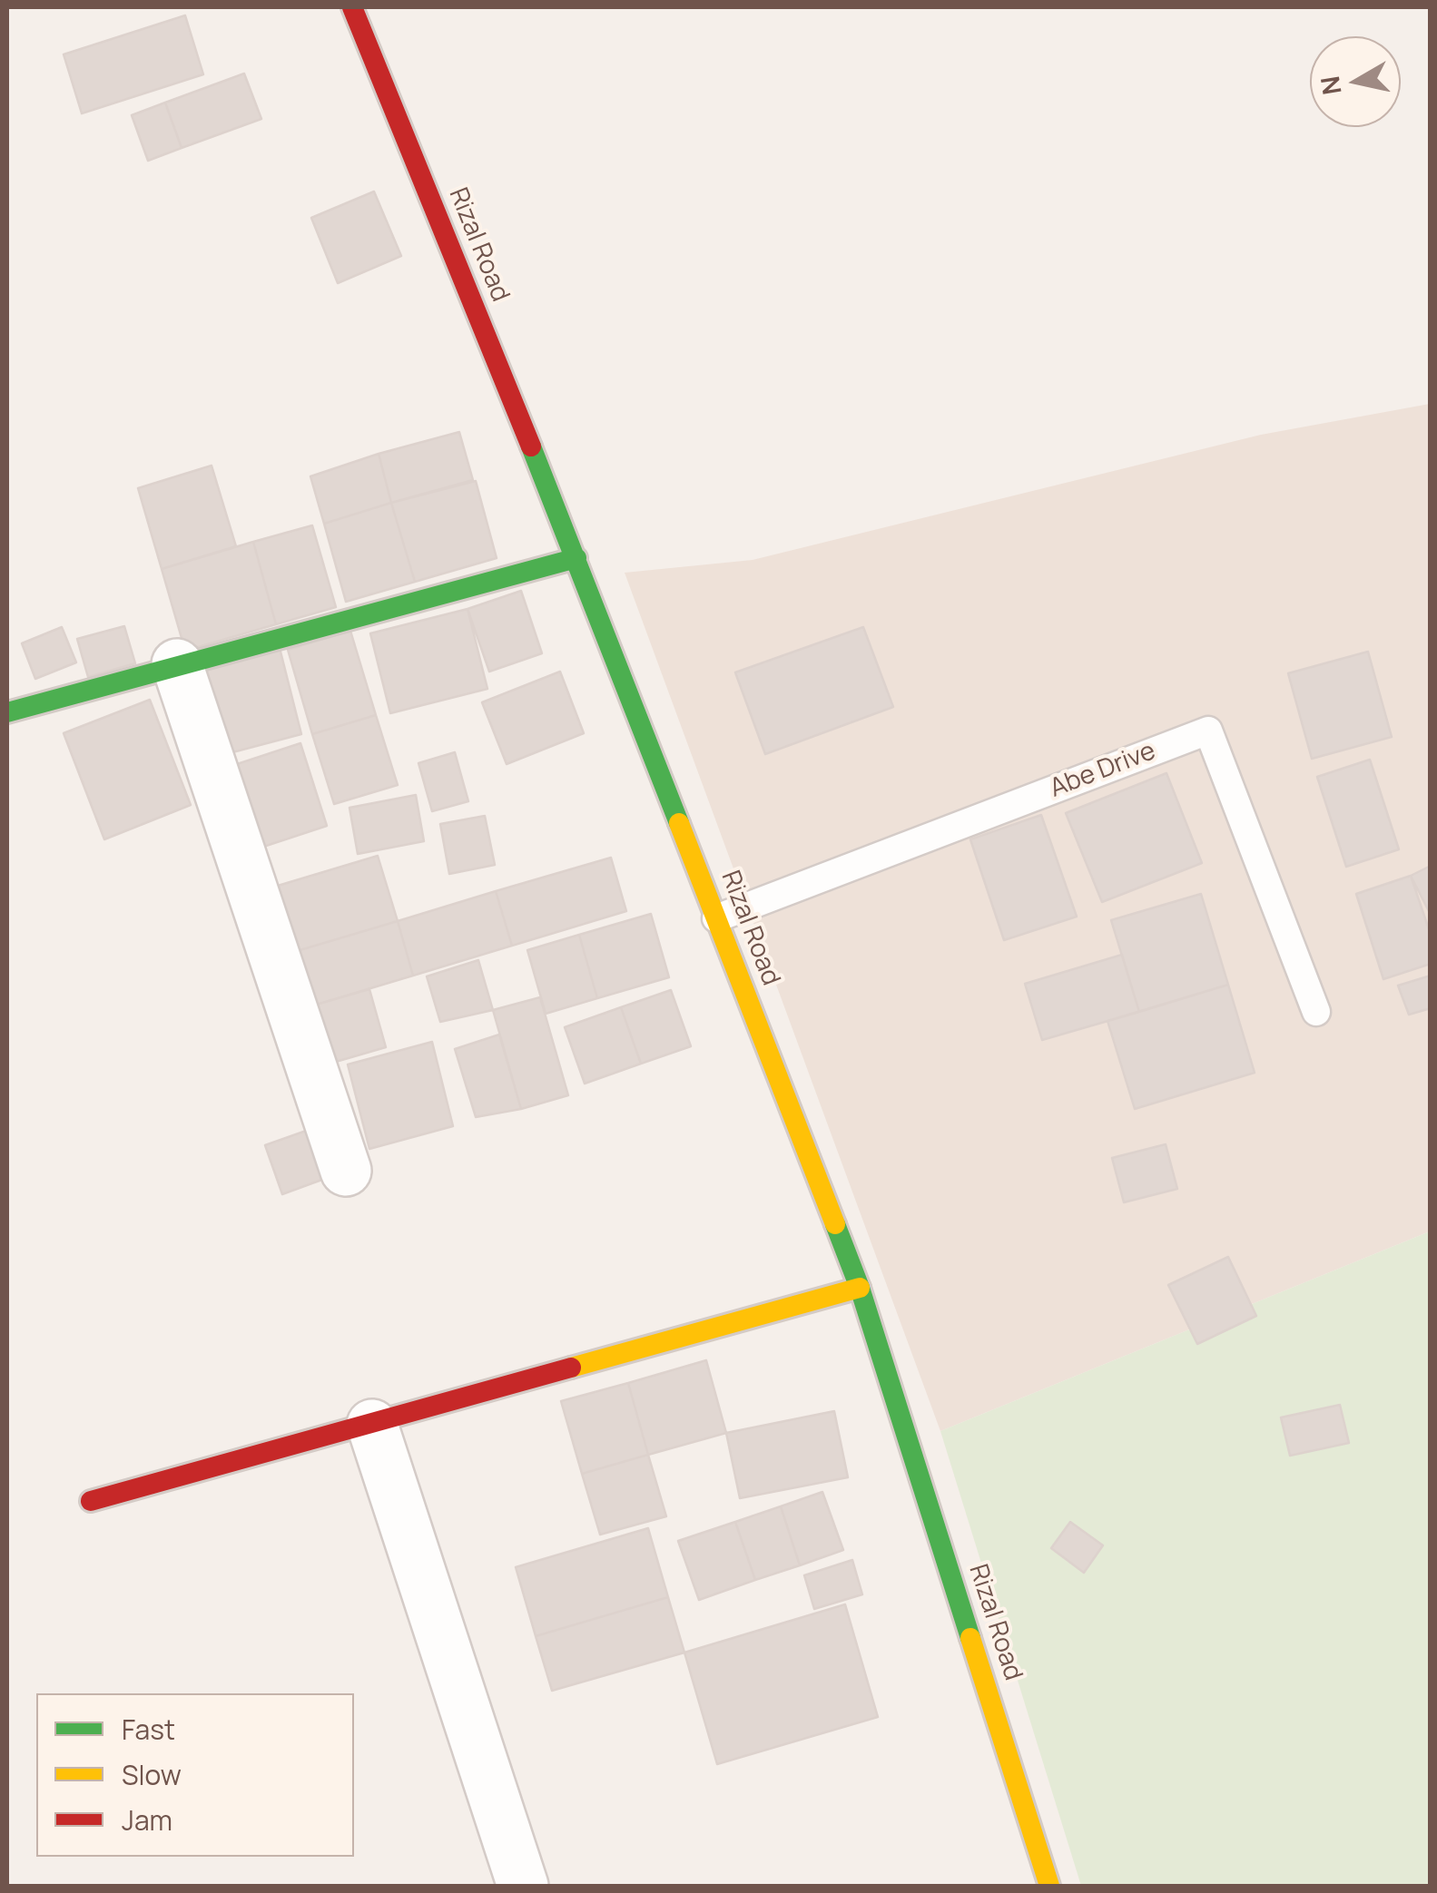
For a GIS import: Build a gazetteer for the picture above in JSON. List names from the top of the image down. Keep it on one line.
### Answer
{"streets":{"street":["Rizal Road"],"lane":["Abe Drive"]},"crossings":[["Rizal Road","Abe Drive"]],"legend":["Fast","Slow","Jam"],"north":"left"}
